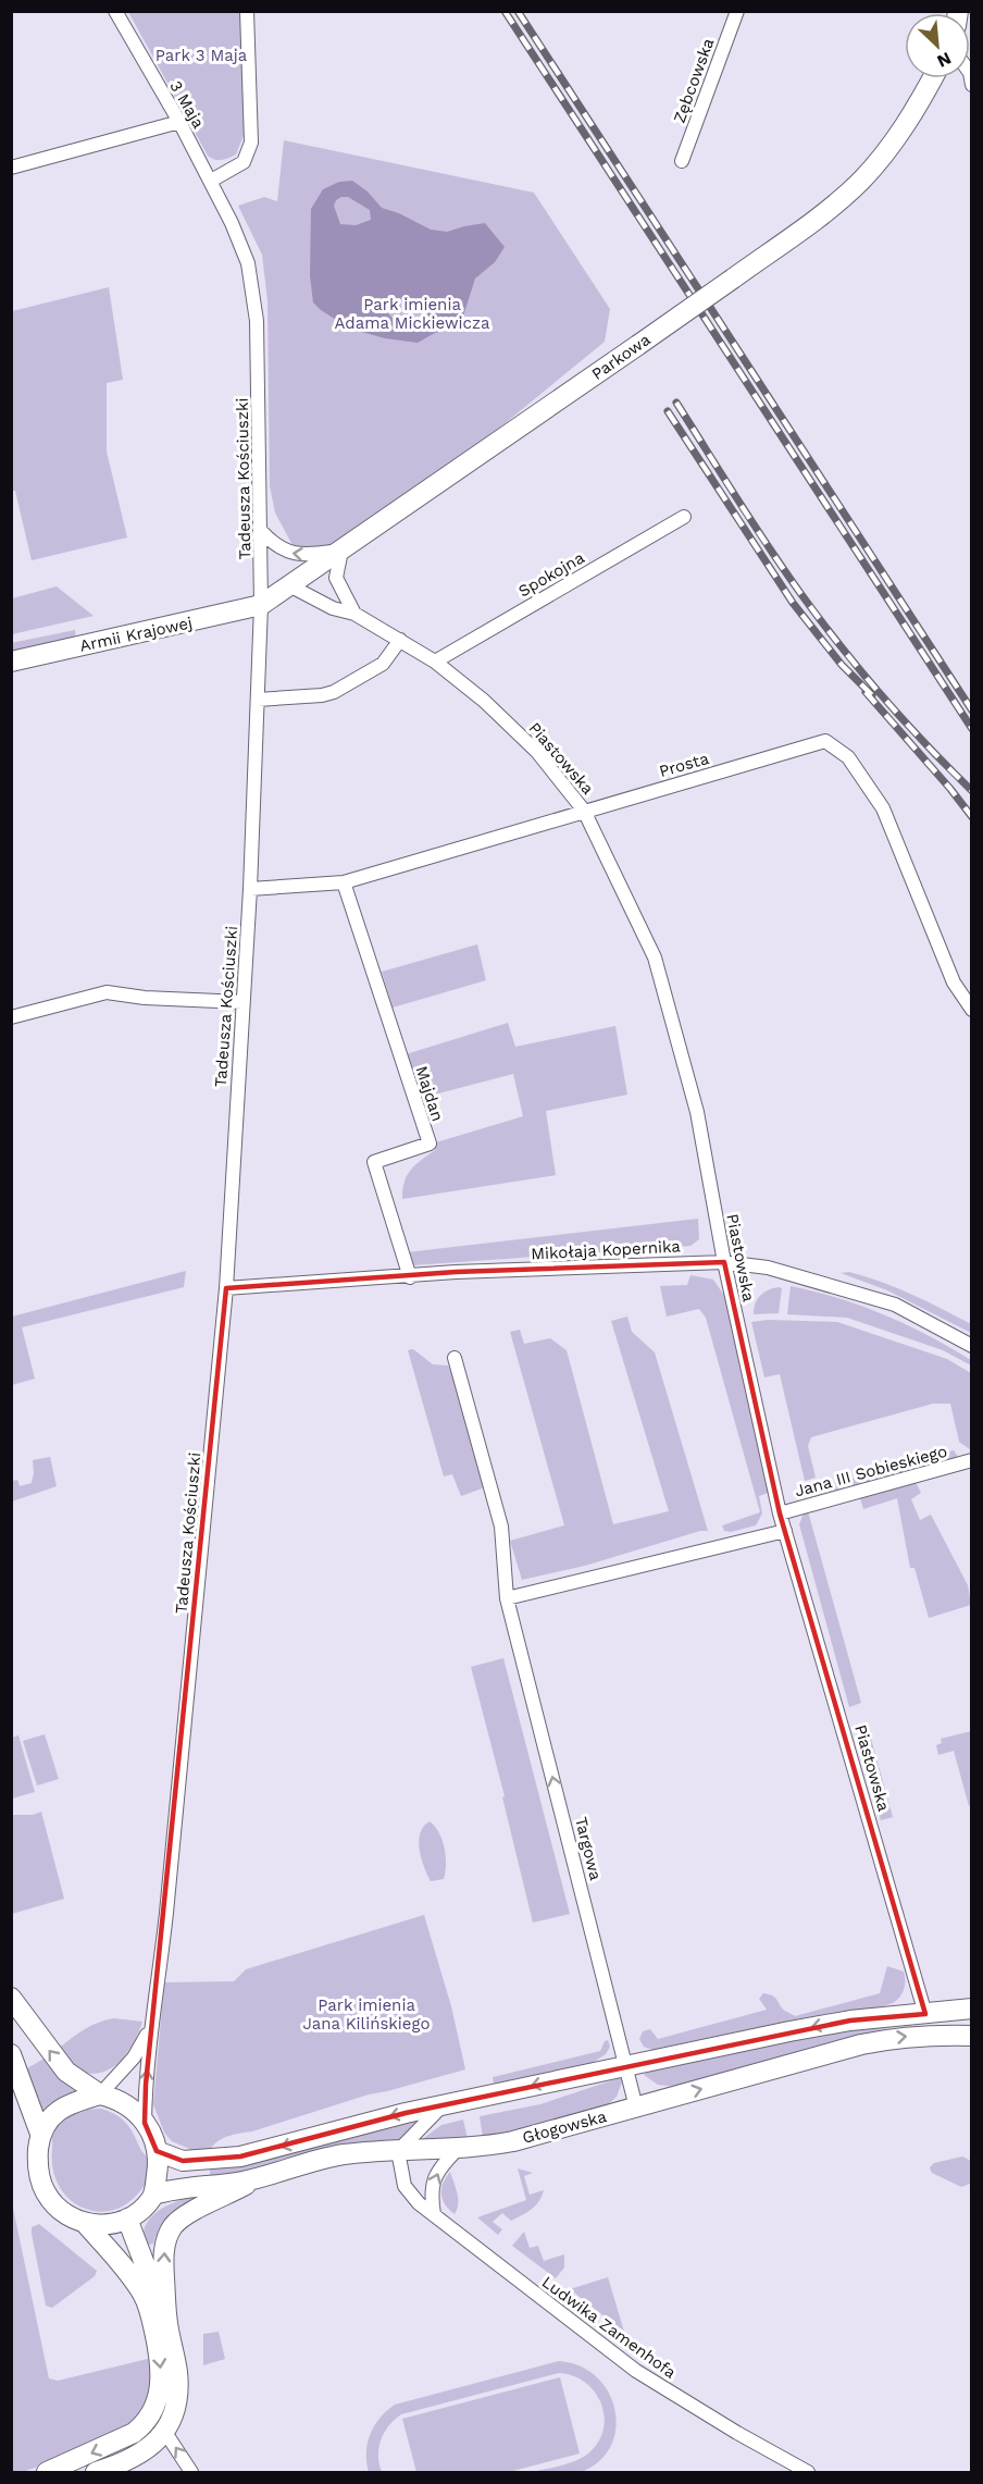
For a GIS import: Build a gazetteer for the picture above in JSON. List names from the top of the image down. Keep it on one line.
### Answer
{"streets":{"main road":["Parkowa","Armii Krajowej","Głogowska"],"street":["Zębcowska","3 Maja","Tadeusza Kościuszki","Spokojna","Piastowska","Prosta","Majdan","Mikołaja Kopernika","Jana III Sobieskiego","Targowa","Ludwika Zamenhofa"]},"crossings":[["3 Maja","Tadeusza Kościuszki"],["Parkowa","Tadeusza Kościuszki"],["Parkowa","Armii Krajowej"],["Parkowa","Piastowska"],["Tadeusza Kościuszki","Armii Krajowej"],["Tadeusza Kościuszki","Prosta"],["Tadeusza Kościuszki","Mikołaja Kopernika"],["Tadeusza Kościuszki","Głogowska"],["Spokojna","Piastowska"],["Piastowska","Prosta"],["Piastowska","Mikołaja Kopernika"],["Piastowska","Jana III Sobieskiego"],["Prosta","Majdan"],["Majdan","Mikołaja Kopernika"],["Targowa","Głogowska"],["Głogowska","Ludwika Zamenhofa"]],"one_way":["Targowa"],"parks":["Park 3 Maja","Park imienia Adama Mickiewicza","Park imienia Jana Kilińskiego"],"north":"bottom right"}
